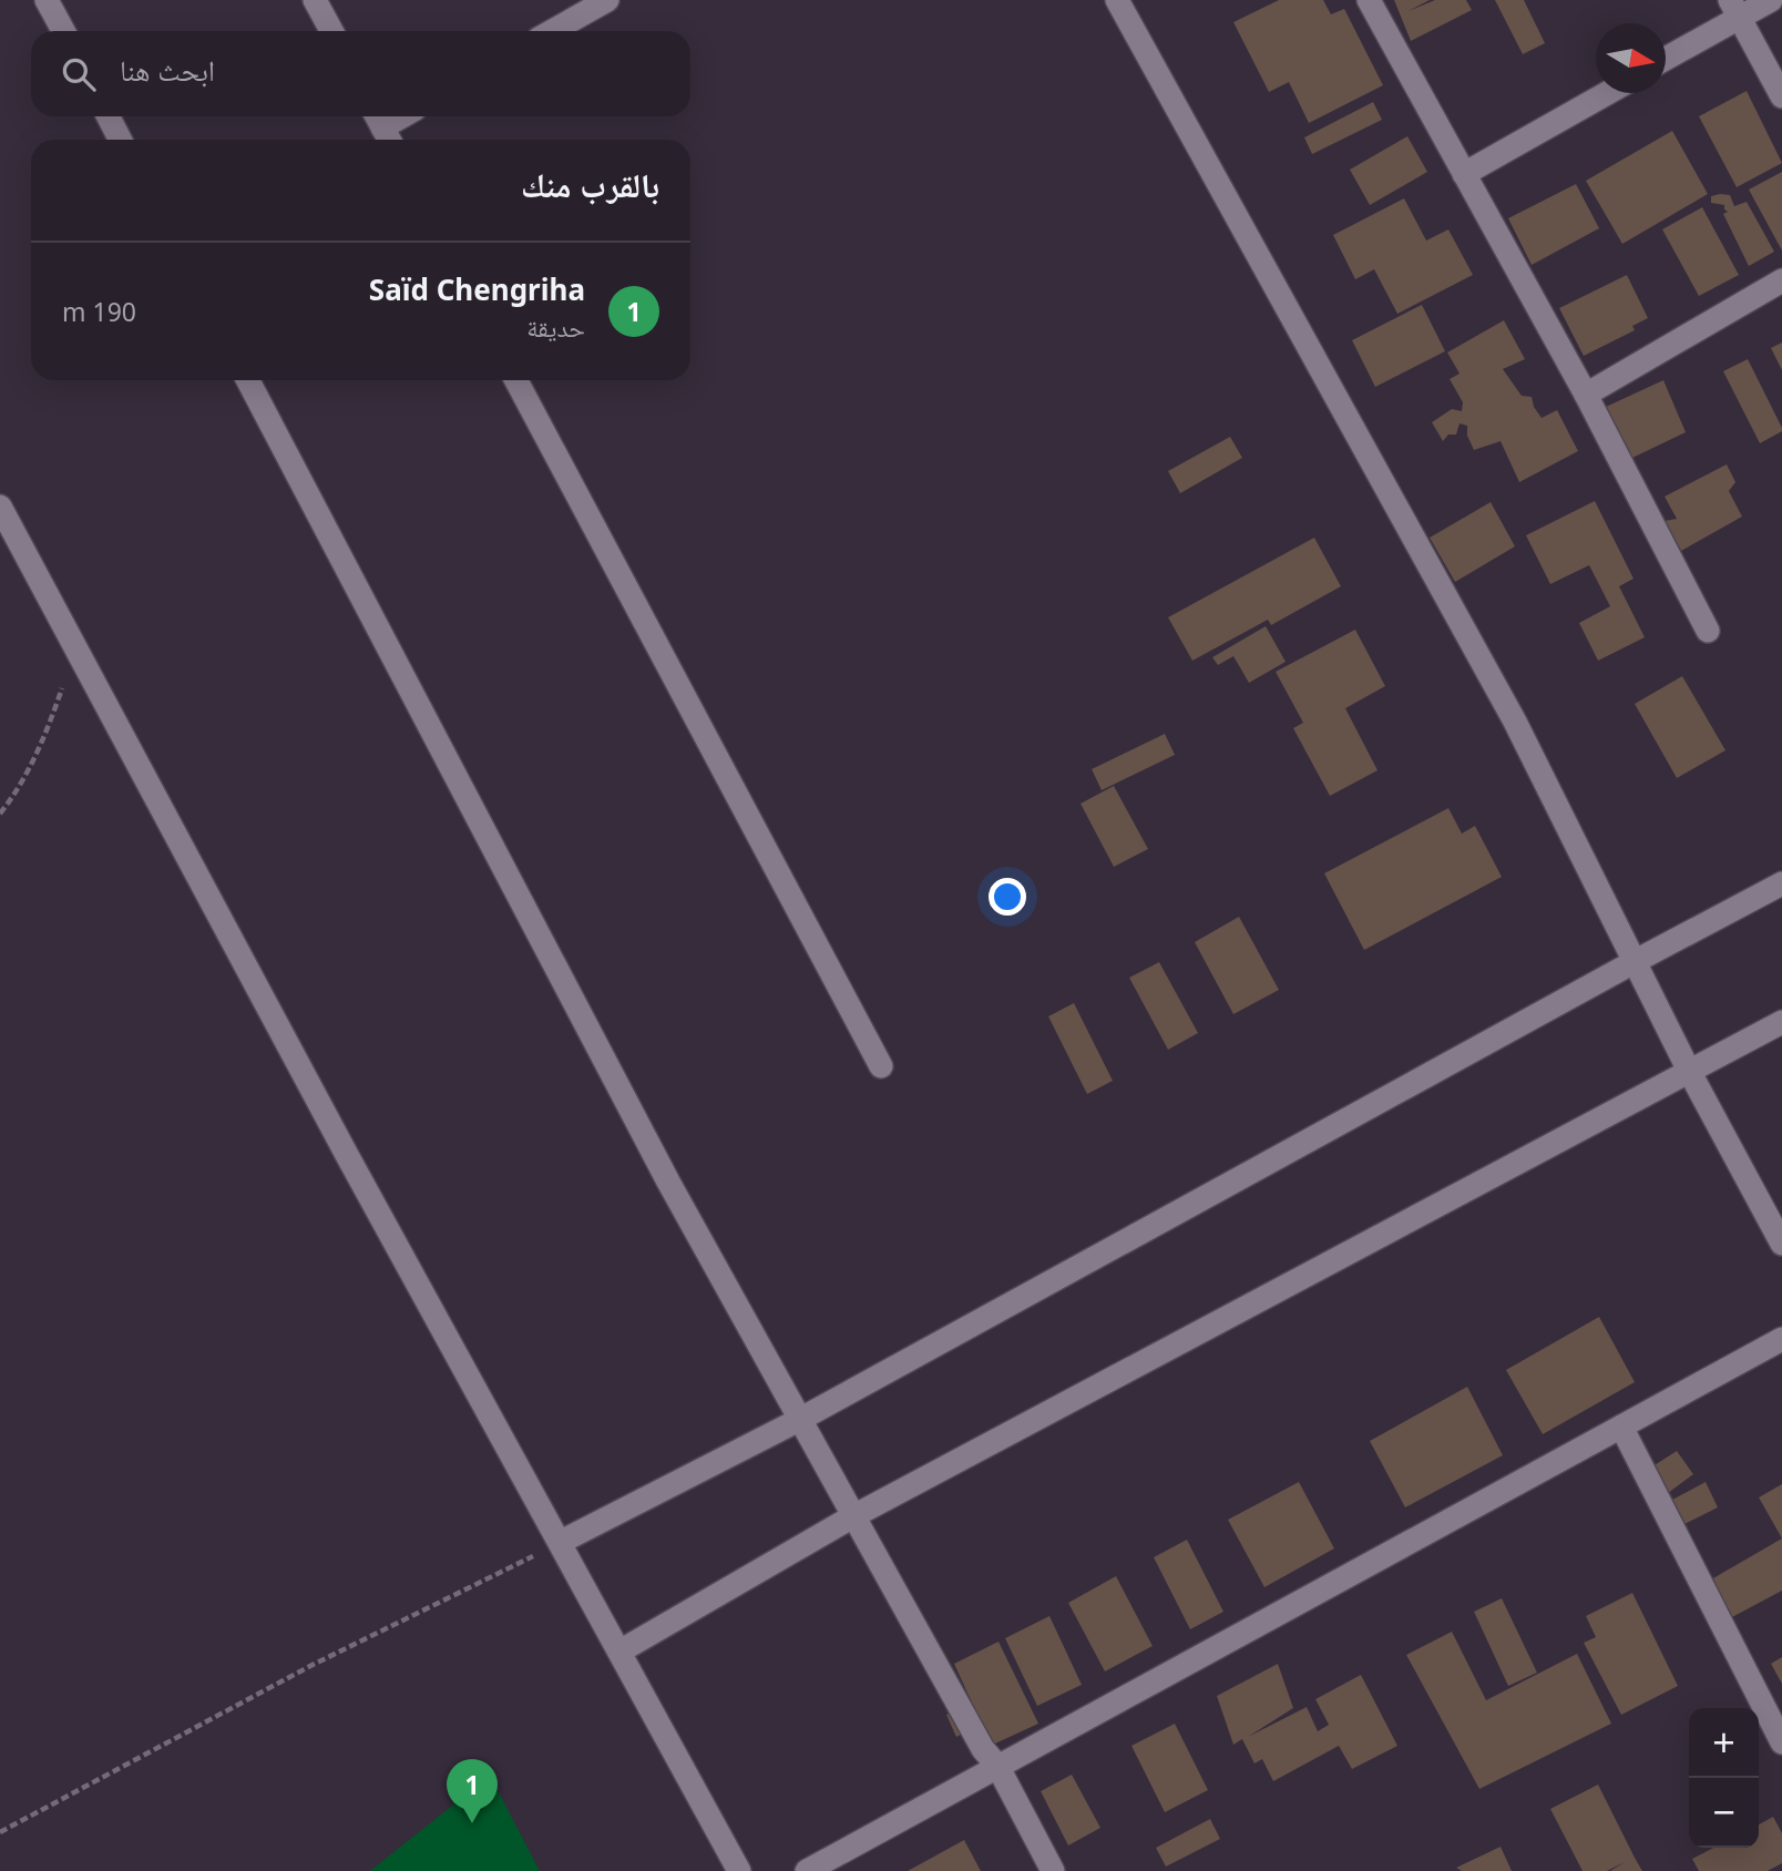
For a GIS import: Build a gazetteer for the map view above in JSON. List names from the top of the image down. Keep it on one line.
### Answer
{"north":"right","page":{"search":"ابحث هنا","heading":"بالقرب منك","list":[{"mark":"1","name":"Saïd Chengriha","note":"حديقة","value":"190 m"}],"map_buttons":["+","−"],"pins":"1"}}
